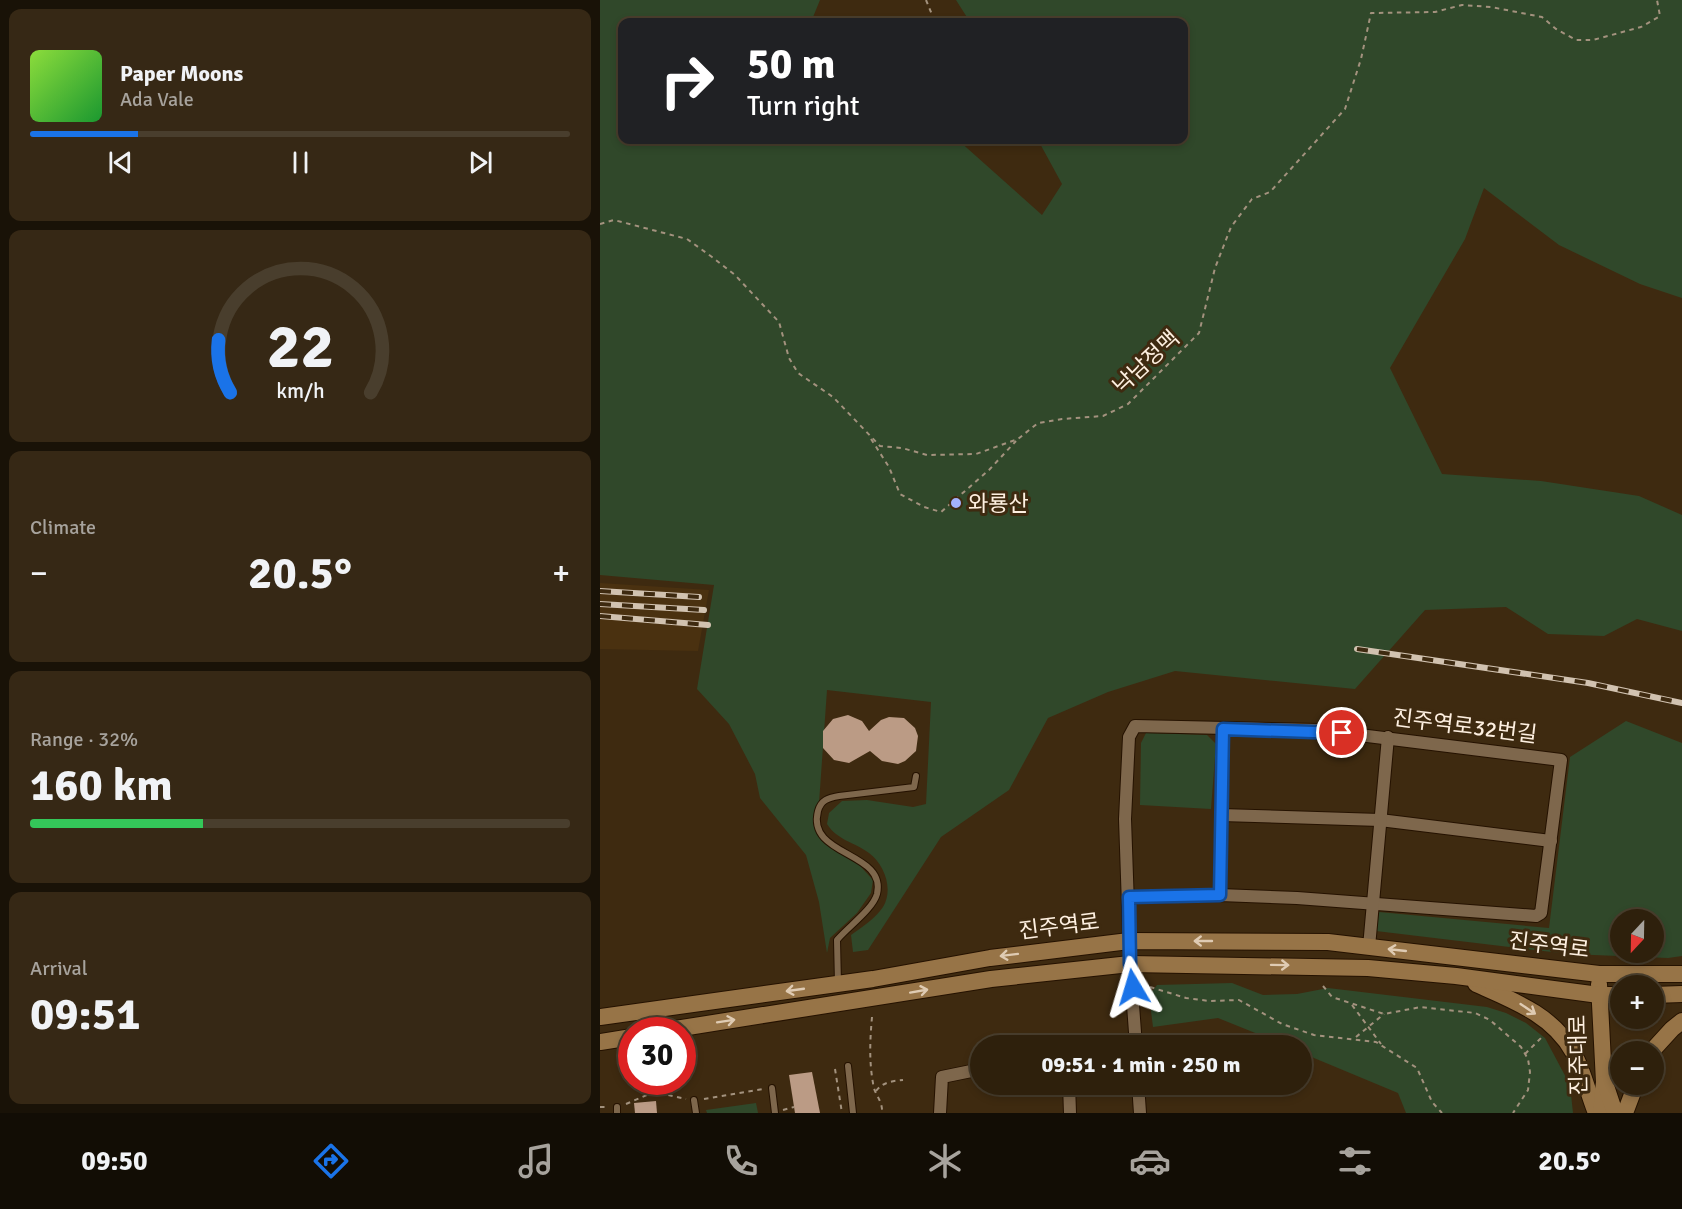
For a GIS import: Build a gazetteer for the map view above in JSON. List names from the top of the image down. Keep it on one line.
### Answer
{"streets":{"street":["진주역로32번길","진주역로","진주대로"],"path":["낙남정맥"]},"crossings":[["진주역로32번길","진주역로"],["진주역로","진주대로"]],"places":["와룡산"],"north":"bottom","page":{"turn":["50 m","Turn right"],"song":["Paper Moons","Ada Vale"],"tile":["Climate",["Range · 32%","160 km"],["Arrival","09:51"]],"heat":["−","20.5°","+"],"map_buttons":["+","−"],"limit":"30","trip":"09:51 · 1 min · 250 m","tabs":["09:50","20.5°"],"gauge":["22","km/h"]}}
